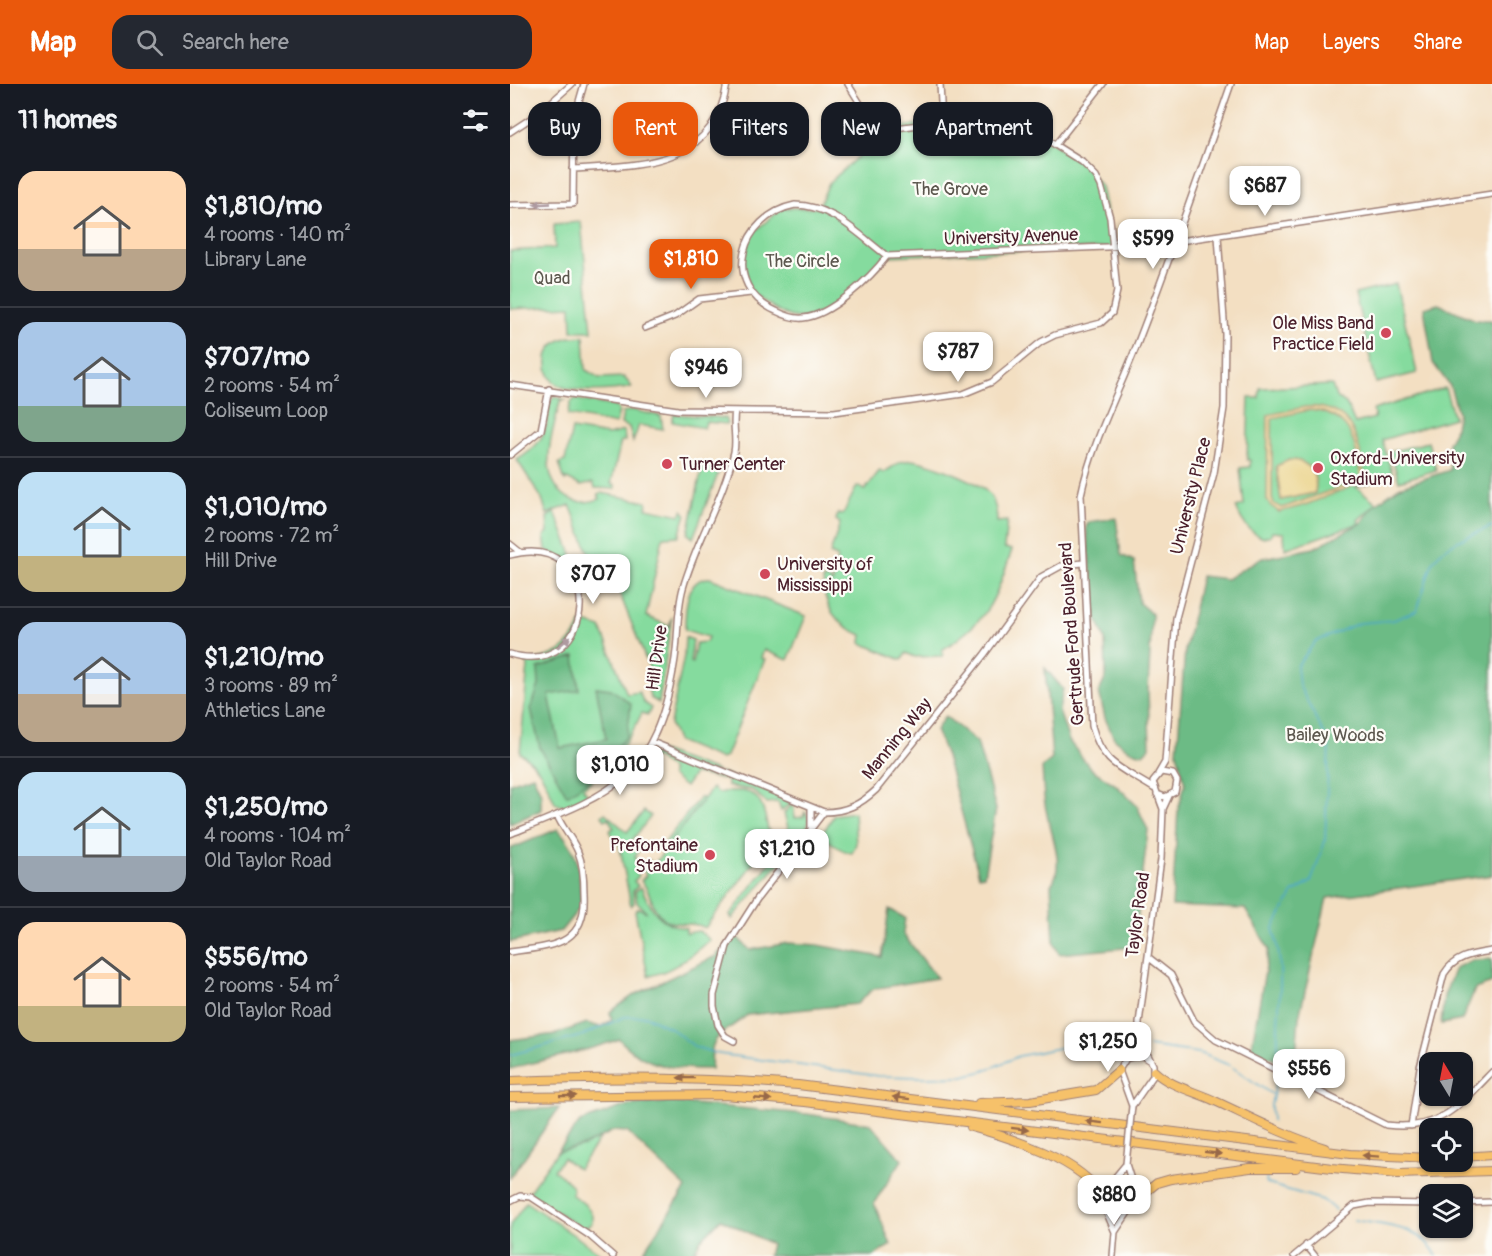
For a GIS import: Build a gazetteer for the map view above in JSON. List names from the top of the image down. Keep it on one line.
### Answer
{"streets":{"street":["University Avenue","University Place","Gertrude Ford Boulevard","Hill Drive","Manning Way","Taylor Road"]},"crossings":[["University Avenue","University Place"],["University Place","Gertrude Ford Boulevard"],["University Place","Taylor Road"],["Gertrude Ford Boulevard","Manning Way"],["Gertrude Ford Boulevard","Taylor Road"]],"parks":["The Grove","The Circle","Quad","Bailey Woods"],"places":["Ole Miss Band Practice Field","Turner Center","Oxford-University Stadium","University of Mississippi","Prefontaine Stadium"],"north":"top","page":{"header":"Map","search":"Search here","nav":["Map","Layers","Share"],"heading":"11 homes","chip":["Buy","Rent","Filters","New","Apartment"],"list":[{"name":"$1,810/mo","note":"4 rooms · 140 m² · Library Lane"},{"name":"$707/mo","note":"2 rooms · 54 m² · Coliseum Loop"},{"name":"$1,010/mo","note":"2 rooms · 72 m² · Hill Drive"},{"name":"$1,210/mo","note":"3 rooms · 89 m² · Athletics Lane"},{"name":"$1,250/mo","note":"4 rooms · 104 m² · Old Taylor Road"},{"name":"$556/mo","note":"2 rooms · 54 m² · Old Taylor Road"}],"price":["$687","$599","$1,810","$787","$946","$707","$1,010","$1,210","$1,250","$556","$880"]}}
